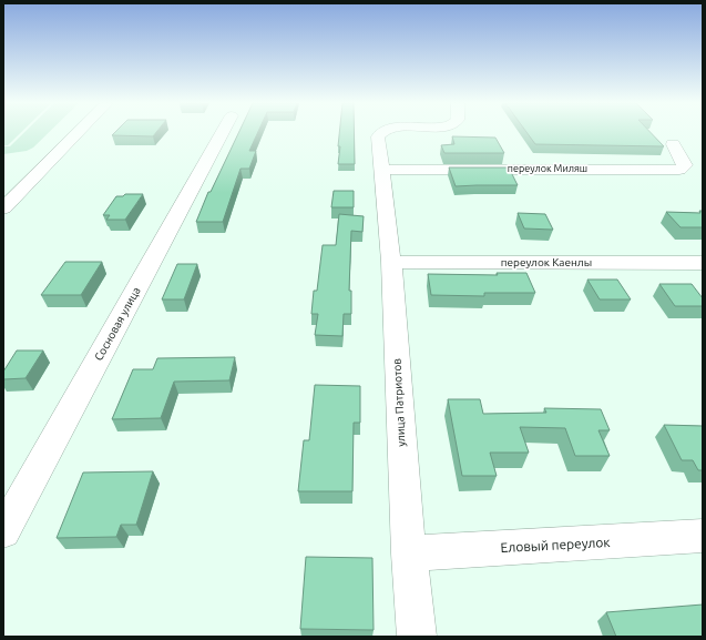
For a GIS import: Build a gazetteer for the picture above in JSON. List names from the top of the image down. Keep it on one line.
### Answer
{"streets":{"street":["переулок Миляш","переулок Каенлы","Сосновая улица","улица Патриотов","Еловый переулок"]},"crossings":[["переулок Миляш","улица Патриотов"],["переулок Каенлы","улица Патриотов"],["улица Патриотов","Еловый переулок"]]}
